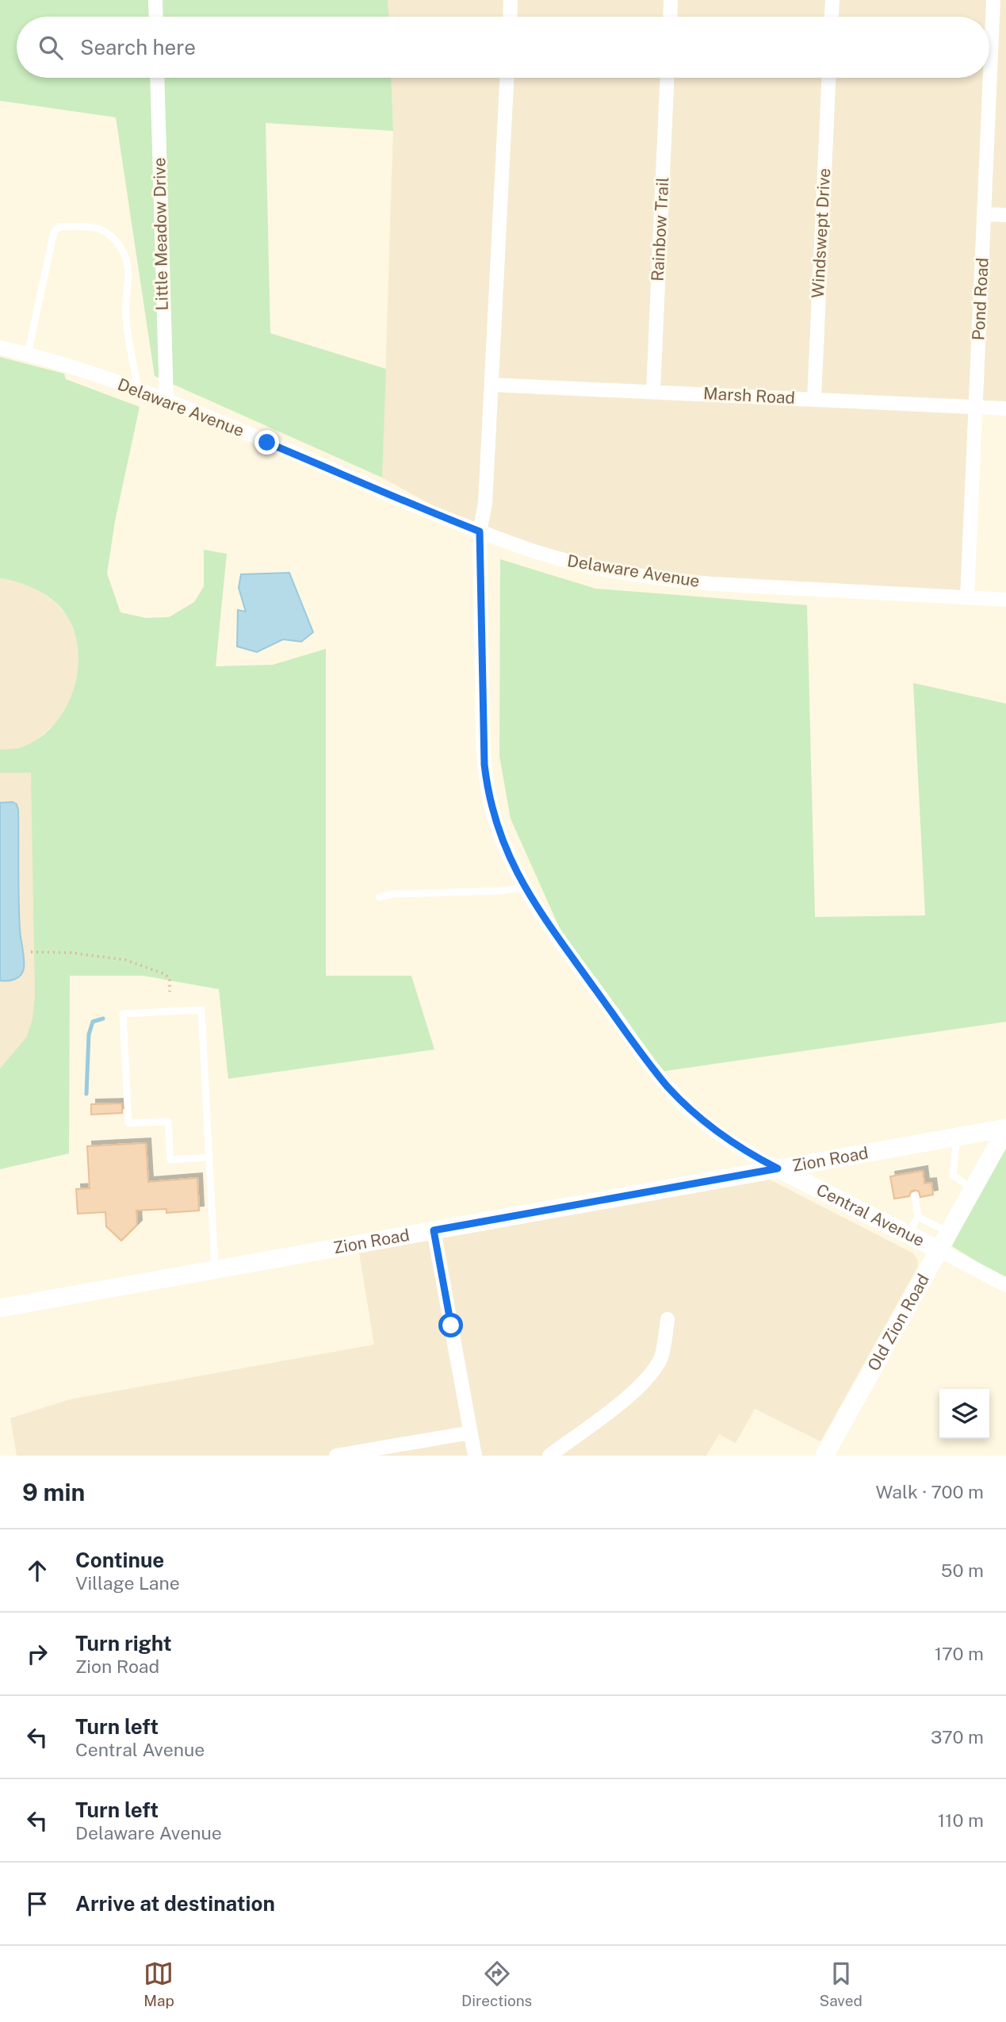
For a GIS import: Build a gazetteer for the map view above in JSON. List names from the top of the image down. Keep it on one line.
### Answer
{"streets":{"street":["Rainbow Trail","Windswept Drive","Little Meadow Drive","Pond Road","Marsh Road","Delaware Avenue","Zion Road","Central Avenue","Old Zion Road"]},"crossings":[["Rainbow Trail","Marsh Road"],["Windswept Drive","Marsh Road"],["Little Meadow Drive","Delaware Avenue"],["Pond Road","Marsh Road"],["Pond Road","Delaware Avenue"],["Delaware Avenue","Central Avenue"],["Zion Road","Central Avenue"],["Zion Road","Old Zion Road"],["Central Avenue","Old Zion Road"]],"page":{"search":"Search here","heading":["9 min","Walk · 700 m"],"list":[["Continue","Village Lane","50 m"],["Turn right","Zion Road","170 m"],["Turn left","Central Avenue","370 m"],["Turn left","Delaware Avenue","110 m"],"Arrive at destination"],"nav":["Map","Directions","Saved"]}}
